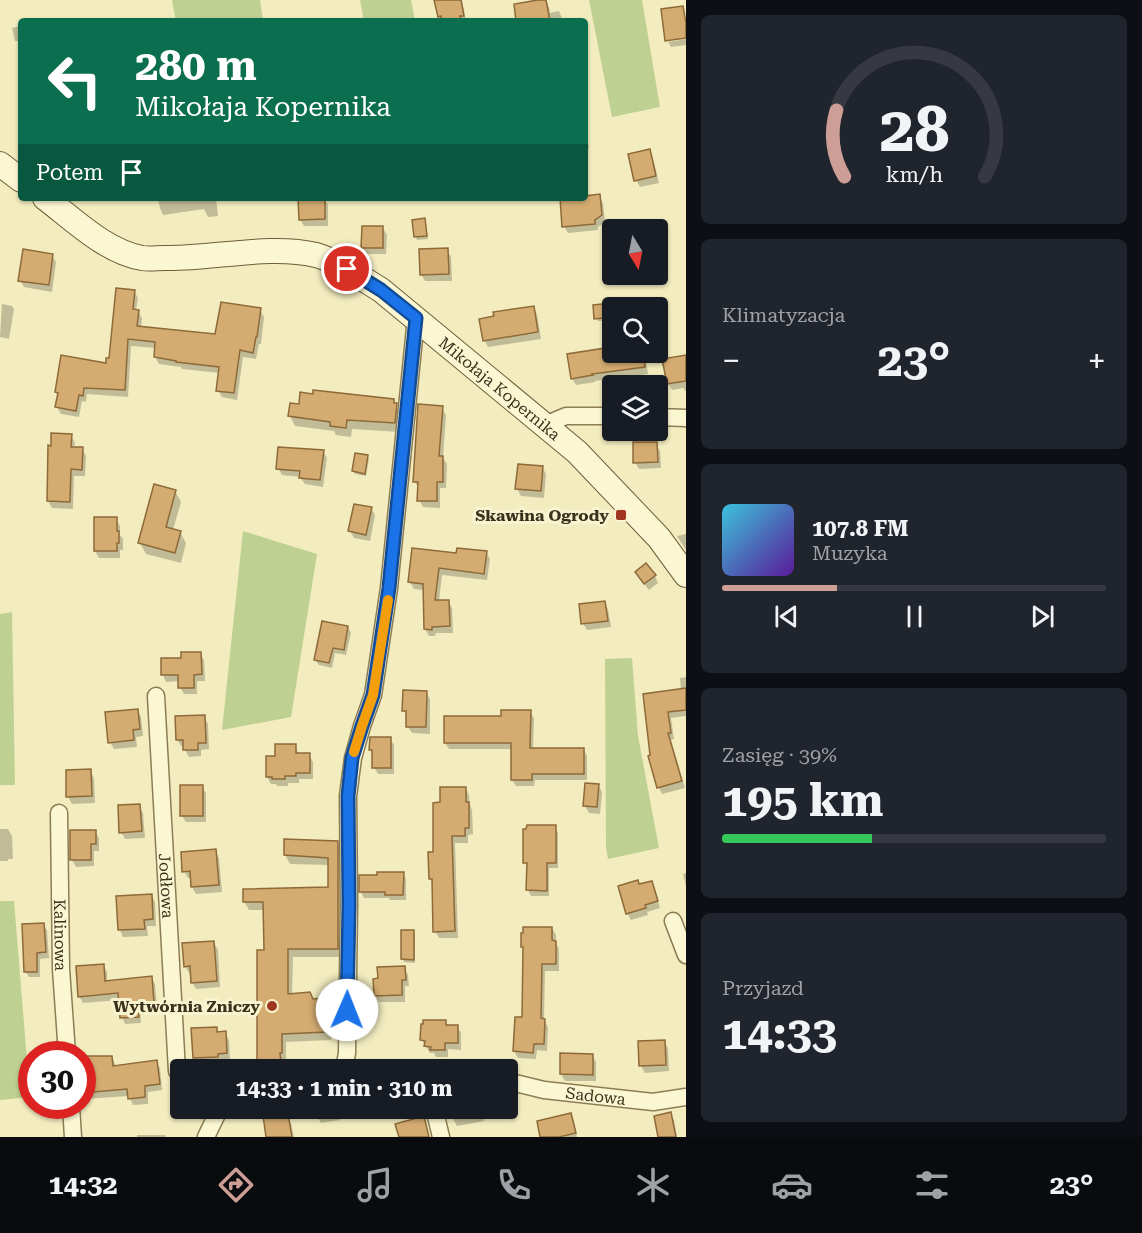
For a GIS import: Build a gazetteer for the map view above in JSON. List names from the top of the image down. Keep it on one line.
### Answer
{"streets":{"street":["Mikołaja Kopernika","Jodłowa","Kalinowa","Sadowa"]},"places":{"transit":["Skawina Ogrody"],"other":["Wytwórnia Zniczy"]},"north":"bottom","page":{"turn":["280 m","Mikołaja Kopernika"],"then":"Potem","tile":["Klimatyzacja",["Zasięg · 39%","195 km"],["Przyjazd","14:33"]],"heat":["−","23°","+"],"song":["107.8 FM","Muzyka"],"limit":"30","trip":"14:33 · 1 min · 310 m","tabs":["14:32","23°"],"gauge":["28","km/h"]}}
